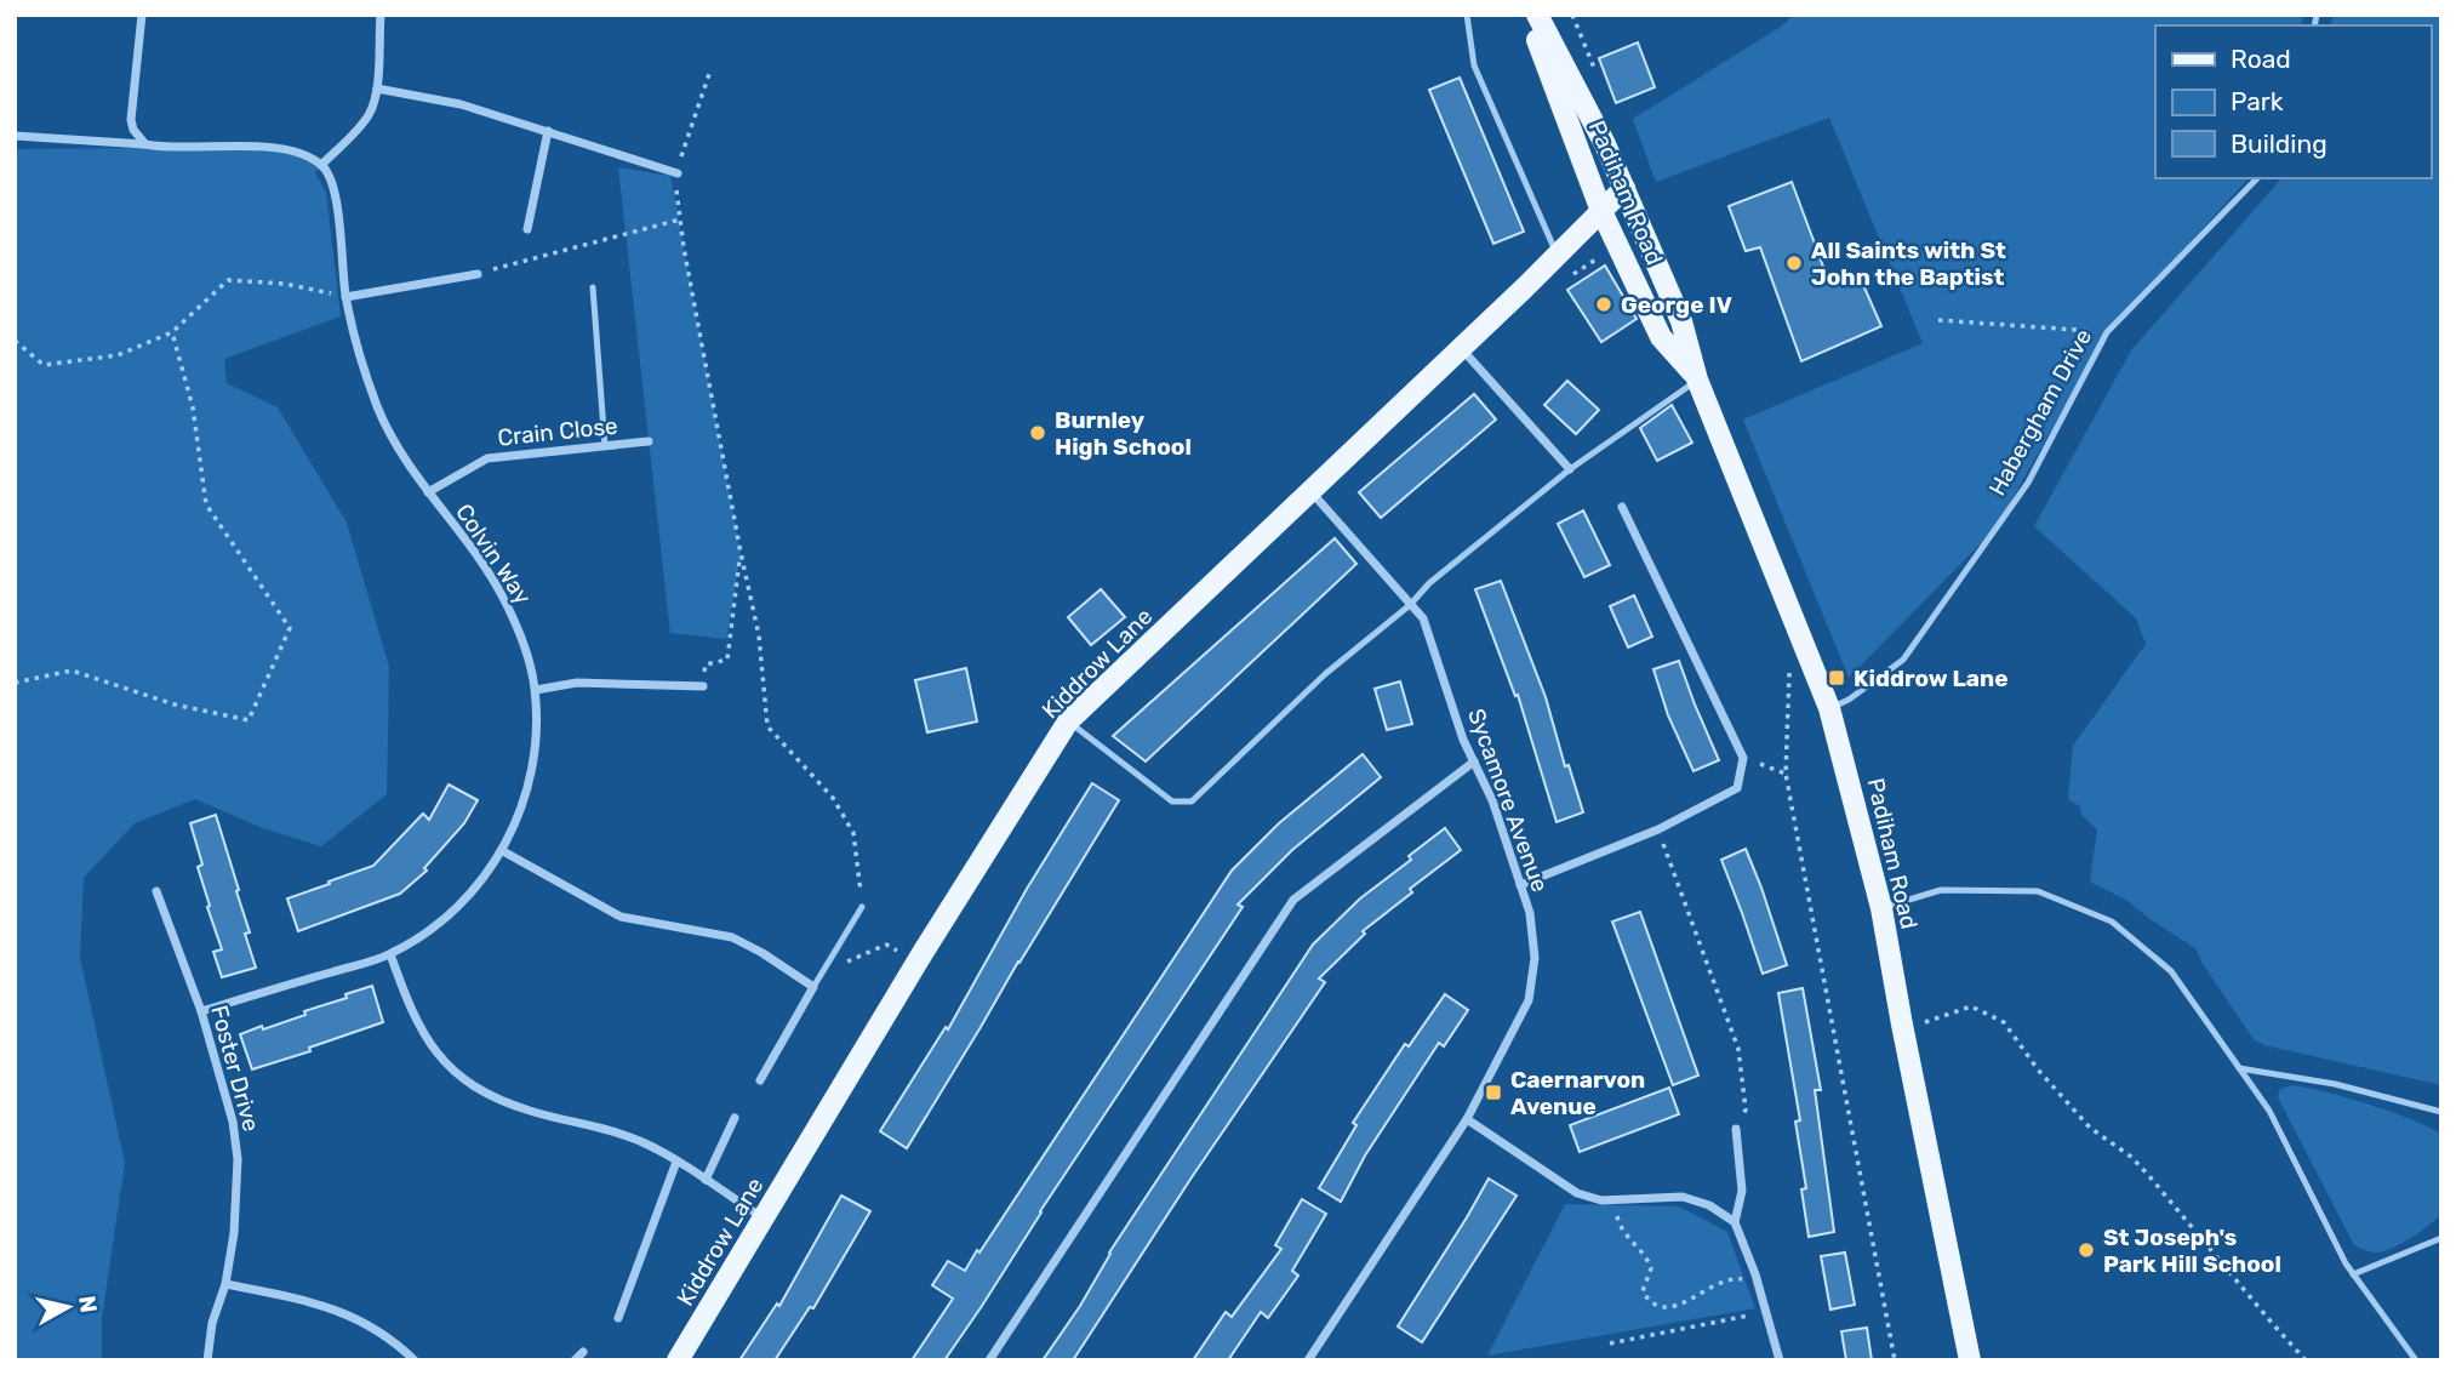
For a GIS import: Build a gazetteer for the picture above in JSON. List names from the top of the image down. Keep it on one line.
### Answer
{"streets":{"main road":["Padiham Road","Kiddrow Lane"],"street":["Crain Close","Colvin Way","Sycamore Avenue","Foster Drive"],"lane":["Habergham Drive"]},"crossings":[["Padiham Road","Habergham Drive"],["Padiham Road","Kiddrow Lane"],["Crain Close","Colvin Way"],["Colvin Way","Foster Drive"],["Kiddrow Lane","Sycamore Avenue"]],"places":{"other":["All Saints with St John the Baptist","George IV","Burnley High School","St Joseph's Park Hill School"],"transit":["Kiddrow Lane","Caernarvon Avenue"]},"legend":["Road","Park","Building"],"north":"right"}
